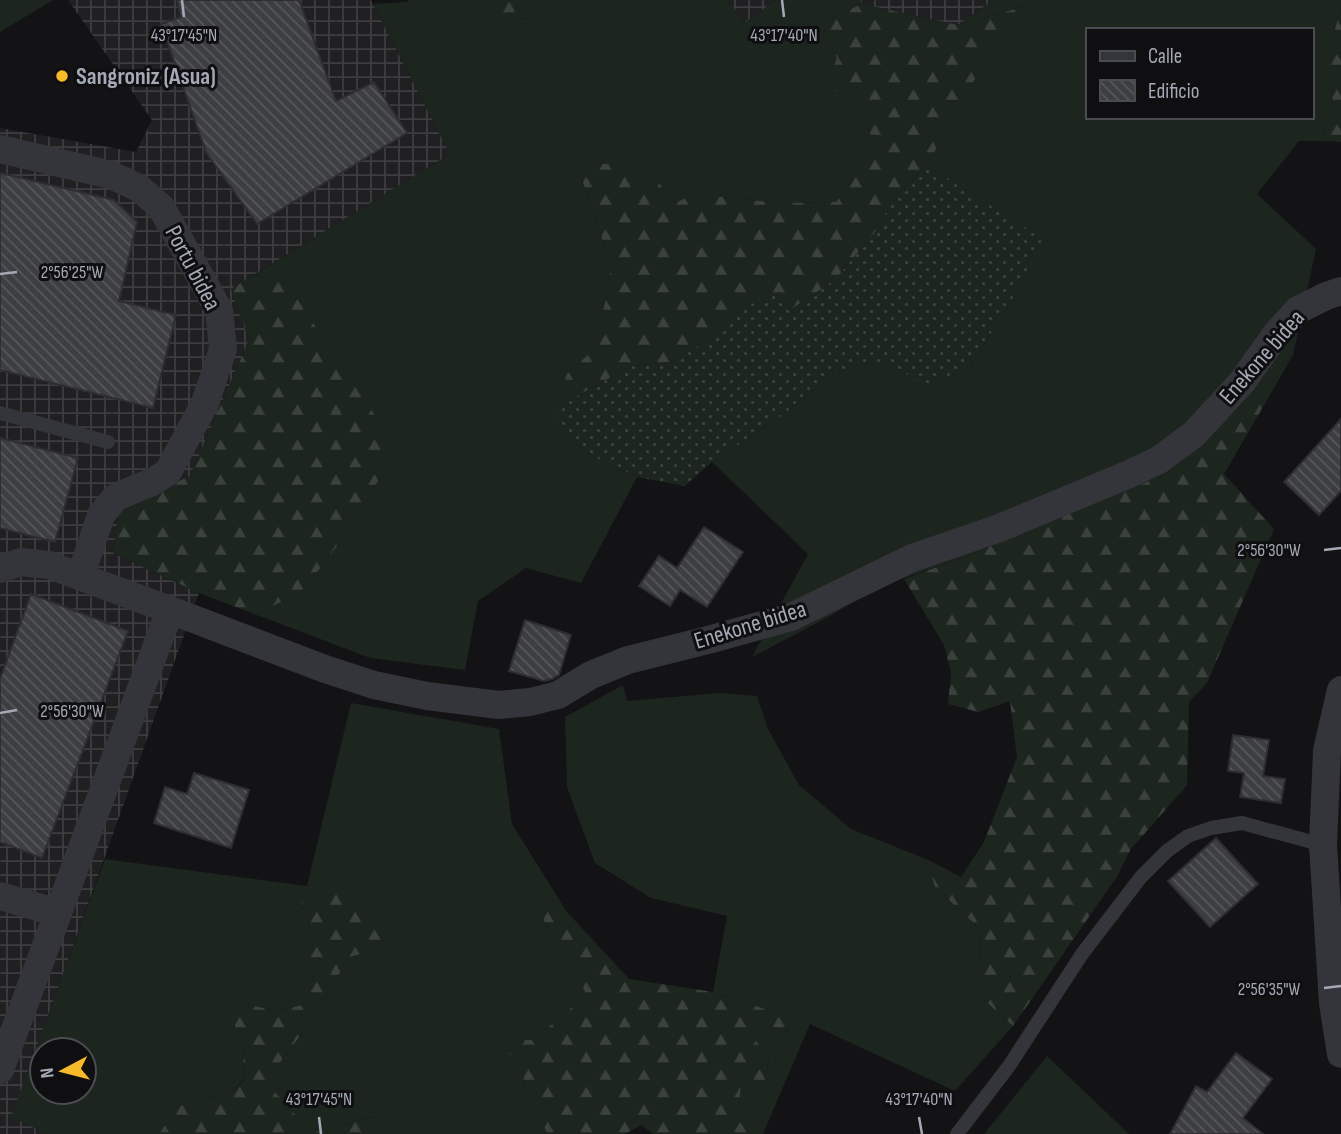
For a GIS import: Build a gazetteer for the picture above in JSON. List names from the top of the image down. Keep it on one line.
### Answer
{"streets":{"street":["Portu bidea","Enekone bidea"]},"crossings":[["Portu bidea","Enekone bidea"]],"places":["Sangroniz (Asua)"],"legend":["Calle","Edificio"],"north":"left","coordinates":["43°17'45\"N","43°17'40\"N","2°56'25\"W","2°56'30\"W","2°56'35\"W"]}
